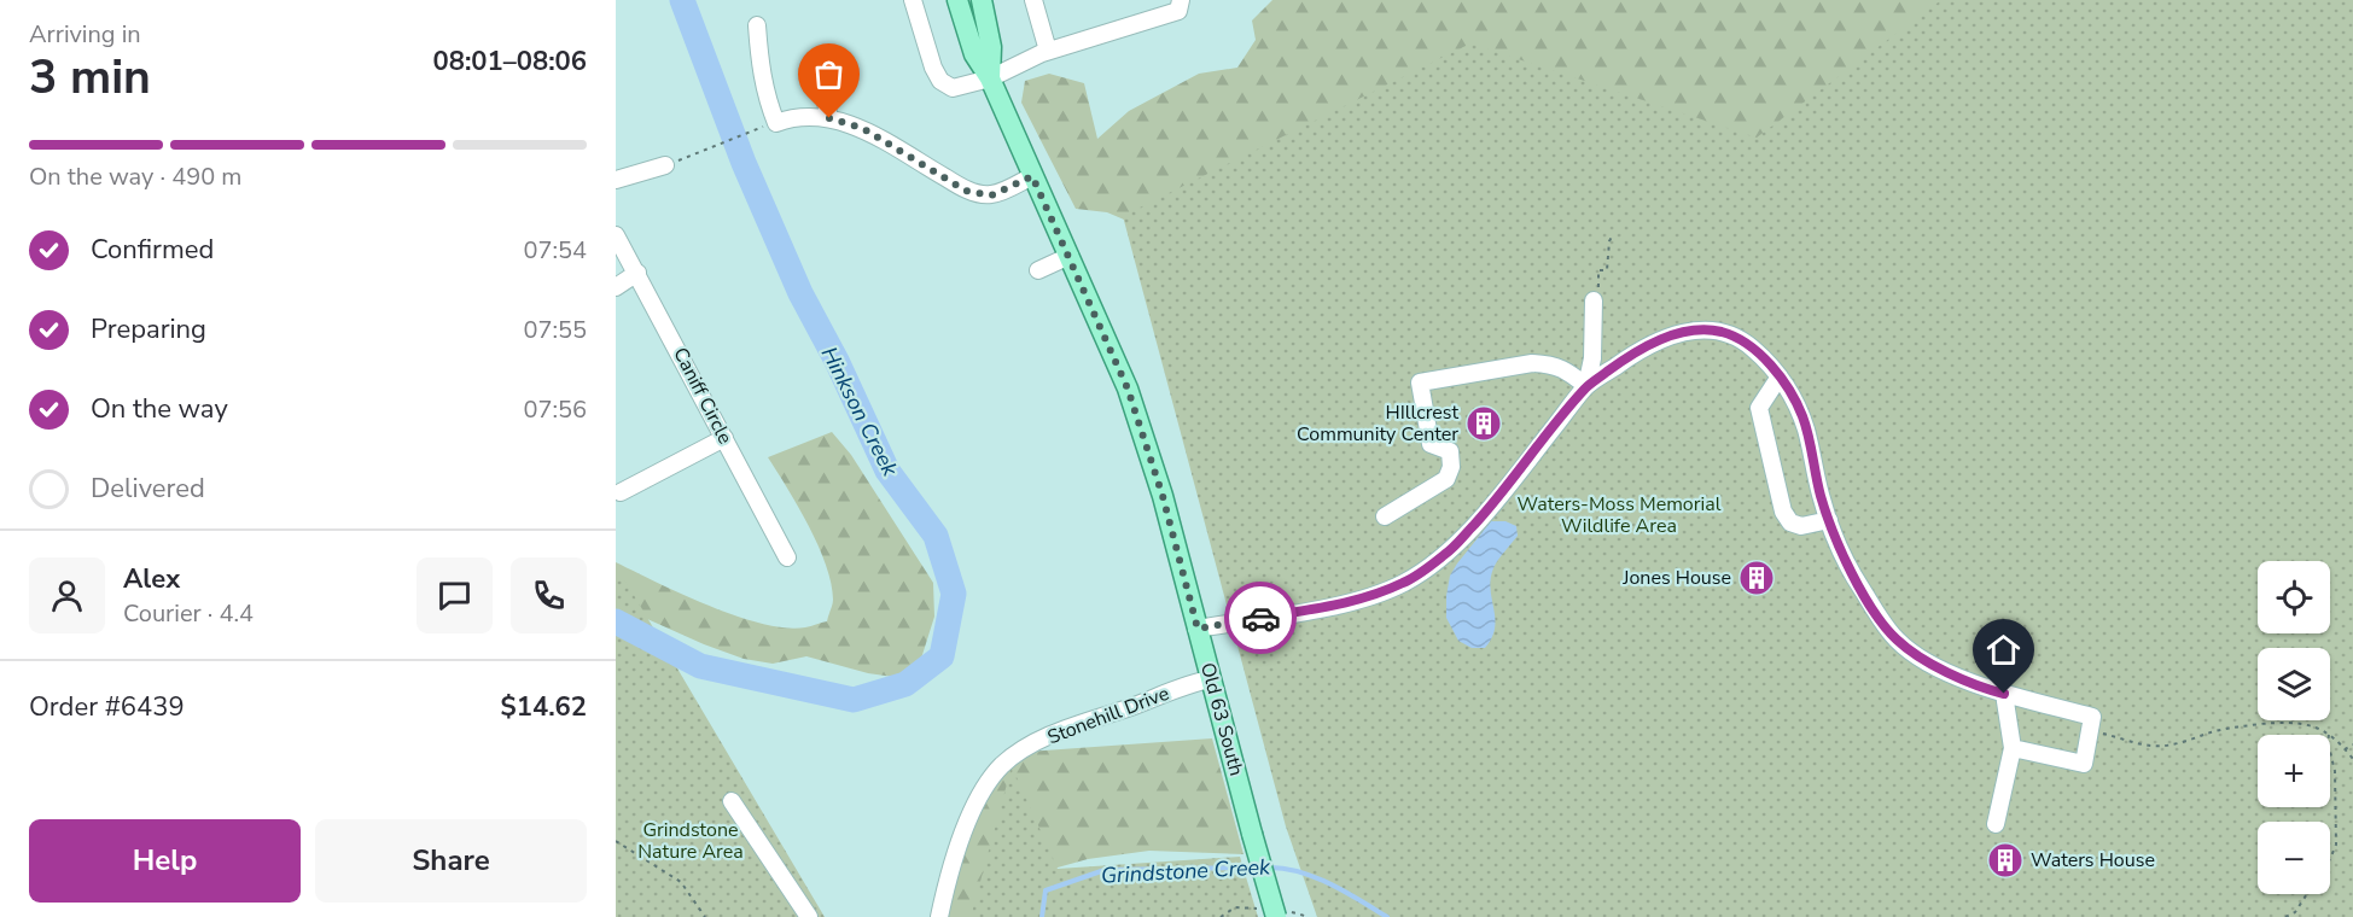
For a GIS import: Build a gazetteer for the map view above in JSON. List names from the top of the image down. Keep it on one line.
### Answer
{"streets":{"main road":["Old 63 South"],"street":["Caniff Circle","Stonehill Drive"]},"crossings":[["Stonehill Drive","Old 63 South"]],"water":["Hinkson Creek","Grindstone Creek"],"parks":["Waters-Moss Memorial Wildlife Area","Grindstone Nature Area"],"places":{"building":["HIllcrest Community Center","Jones House","Waters House"]},"page":{"heading":["3 min","Arriving in","08:01–08:06"],"panel":["Alex","Courier · 4.4","Order #6439","$14.62"],"bar":"On the way · 490 m","list":[["Confirmed","07:54"],["Preparing","07:55"],["On the way","07:56"],"Delivered"],"map_buttons":["+","−"],"buttons":["Help","Share"]}}
